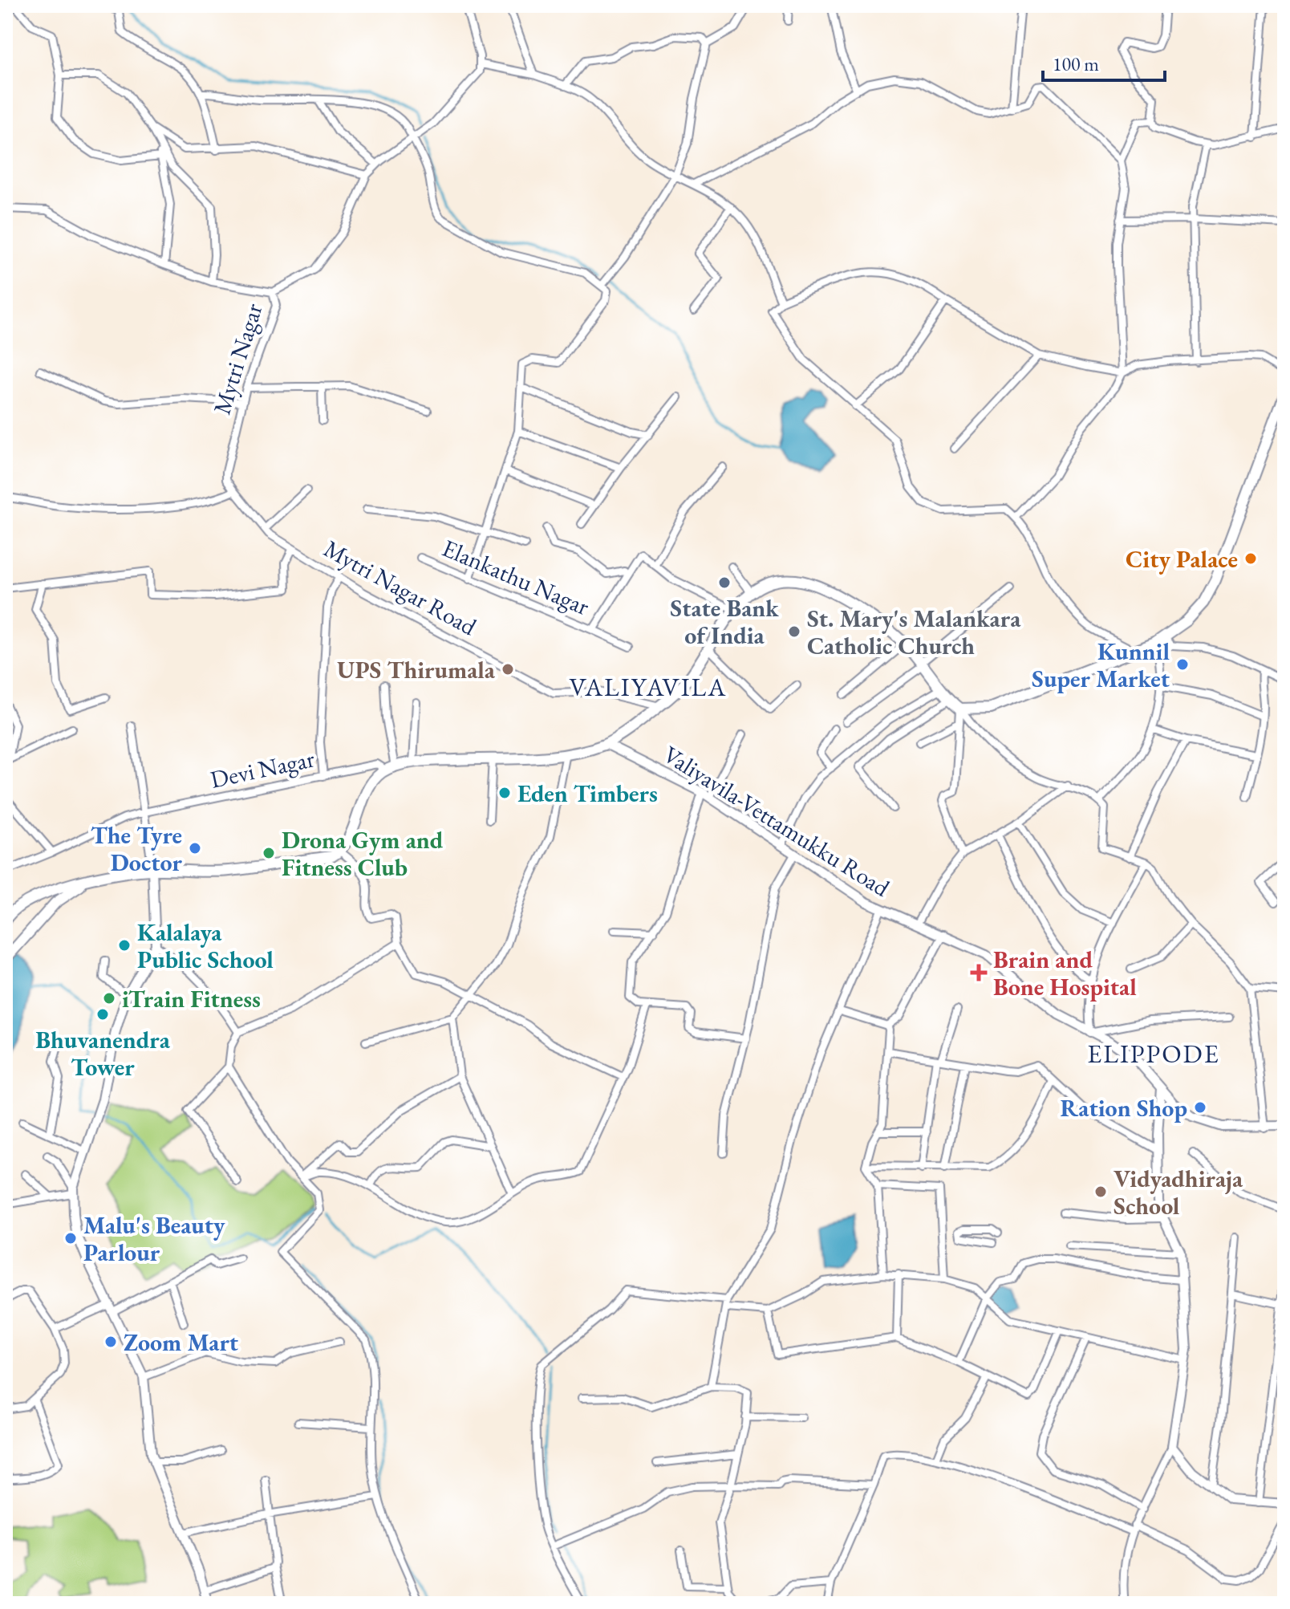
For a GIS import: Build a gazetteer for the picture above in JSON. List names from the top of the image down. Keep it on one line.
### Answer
{"streets":{"street":["Mytri Nagar","Elankathu Nagar","Mytri Nagar Road","Devi Nagar","Valiyavila-Vettamukku Road"]},"crossings":[["Mytri Nagar","Mytri Nagar Road"]],"districts":["VALIYAVILA","ELIPPODE"],"places":{"other":["City Palace","State Bank of India","St. Mary's Malankara Catholic Church","Kunnil Super Market","UPS Thirumala","Eden Timbers","The Tyre Doctor","Drona Gym and Fitness Club","Kalalaya Public School","iTrain Fitness","Bhuvanendra Tower","Ration Shop","Vidyadhiraja School","Malu's Beauty Parlour","Zoom Mart"],"health":["Brain and Bone Hospital"]},"scale_bar":"100 m"}
